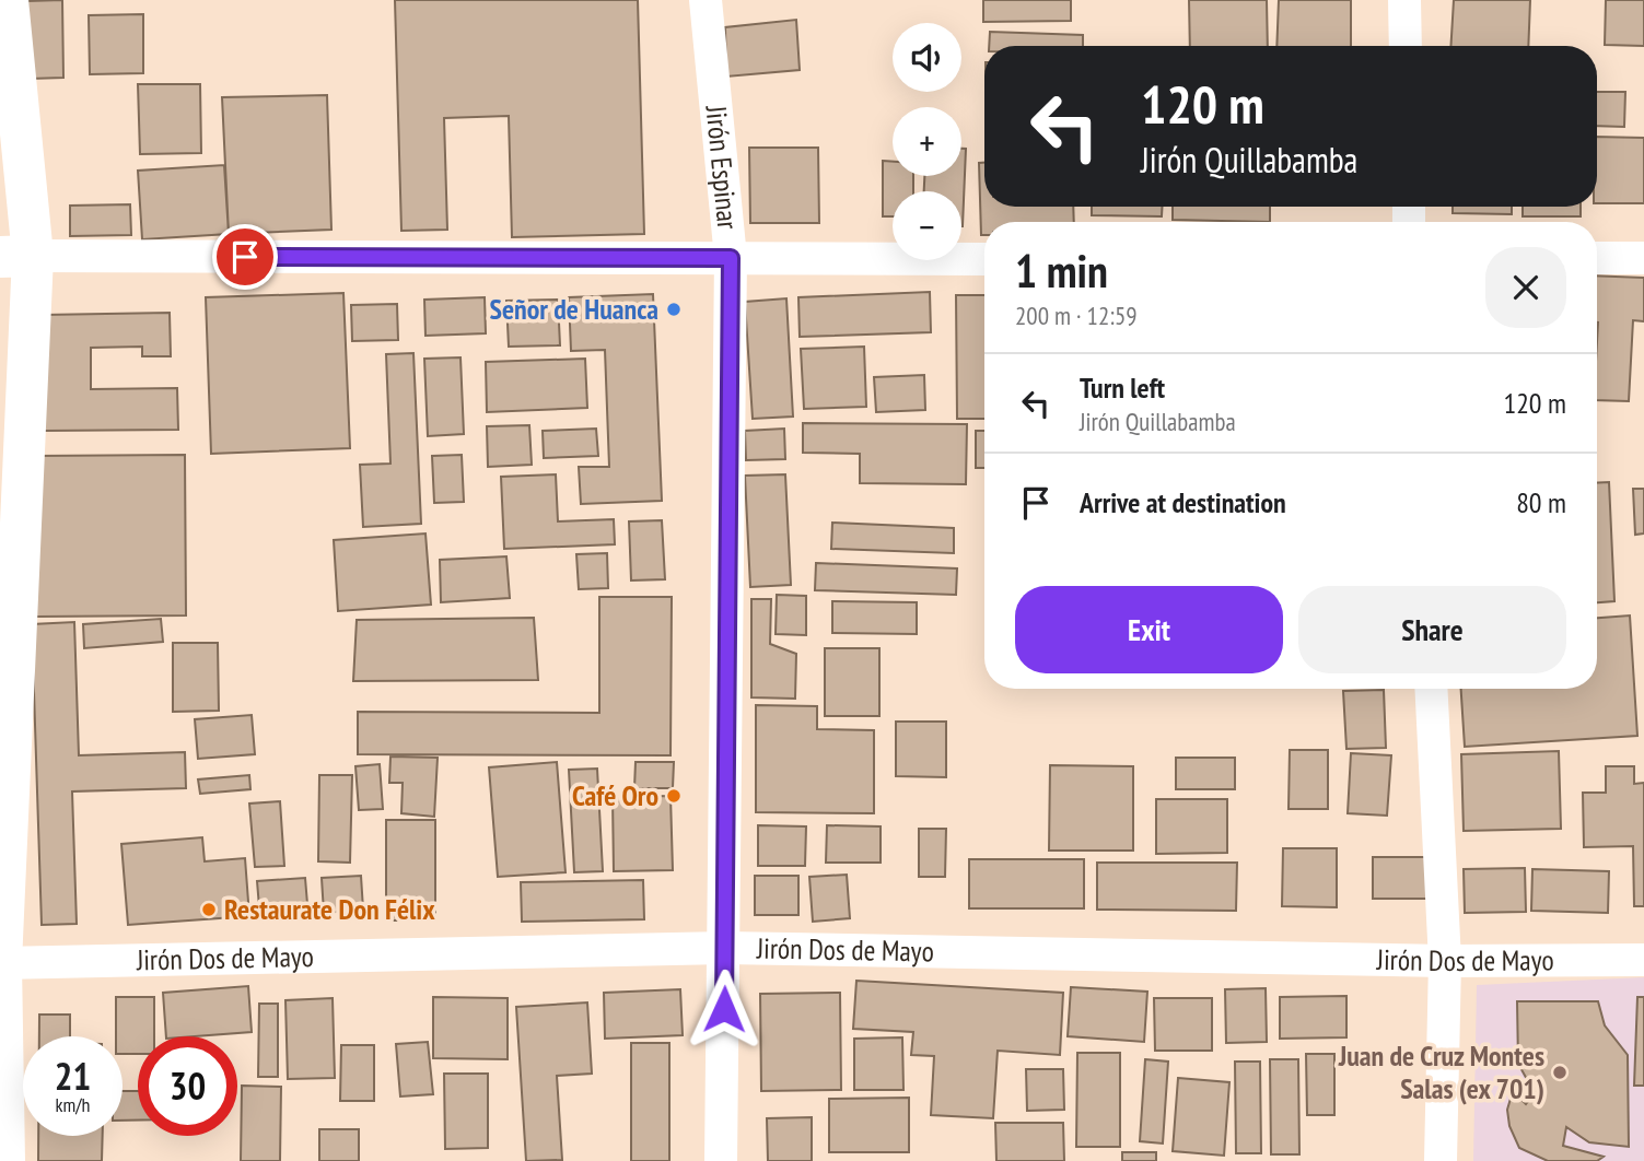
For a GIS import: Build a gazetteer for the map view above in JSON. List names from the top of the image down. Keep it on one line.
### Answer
{"streets":{"street":["Jirón Espinar","Jirón Dos de Mayo"]},"crossings":[["Jirón Espinar","Jirón Dos de Mayo"]],"places":["Señor de Huanca","Café Oro","Restaurate Don Félix","Juan de Cruz Montes Salas (ex 701)"],"page":{"map_buttons":["+","−"],"turn":["120 m","Jirón Quillabamba"],"heading":["1 min","200 m · 12:59"],"list":[{"name":"Turn left","note":"Jirón Quillabamba","value":"120 m"},{"name":"Arrive at destination","value":"80 m"}],"buttons":["Exit","Share"],"speed":"21 km/h","limit":"30"}}
